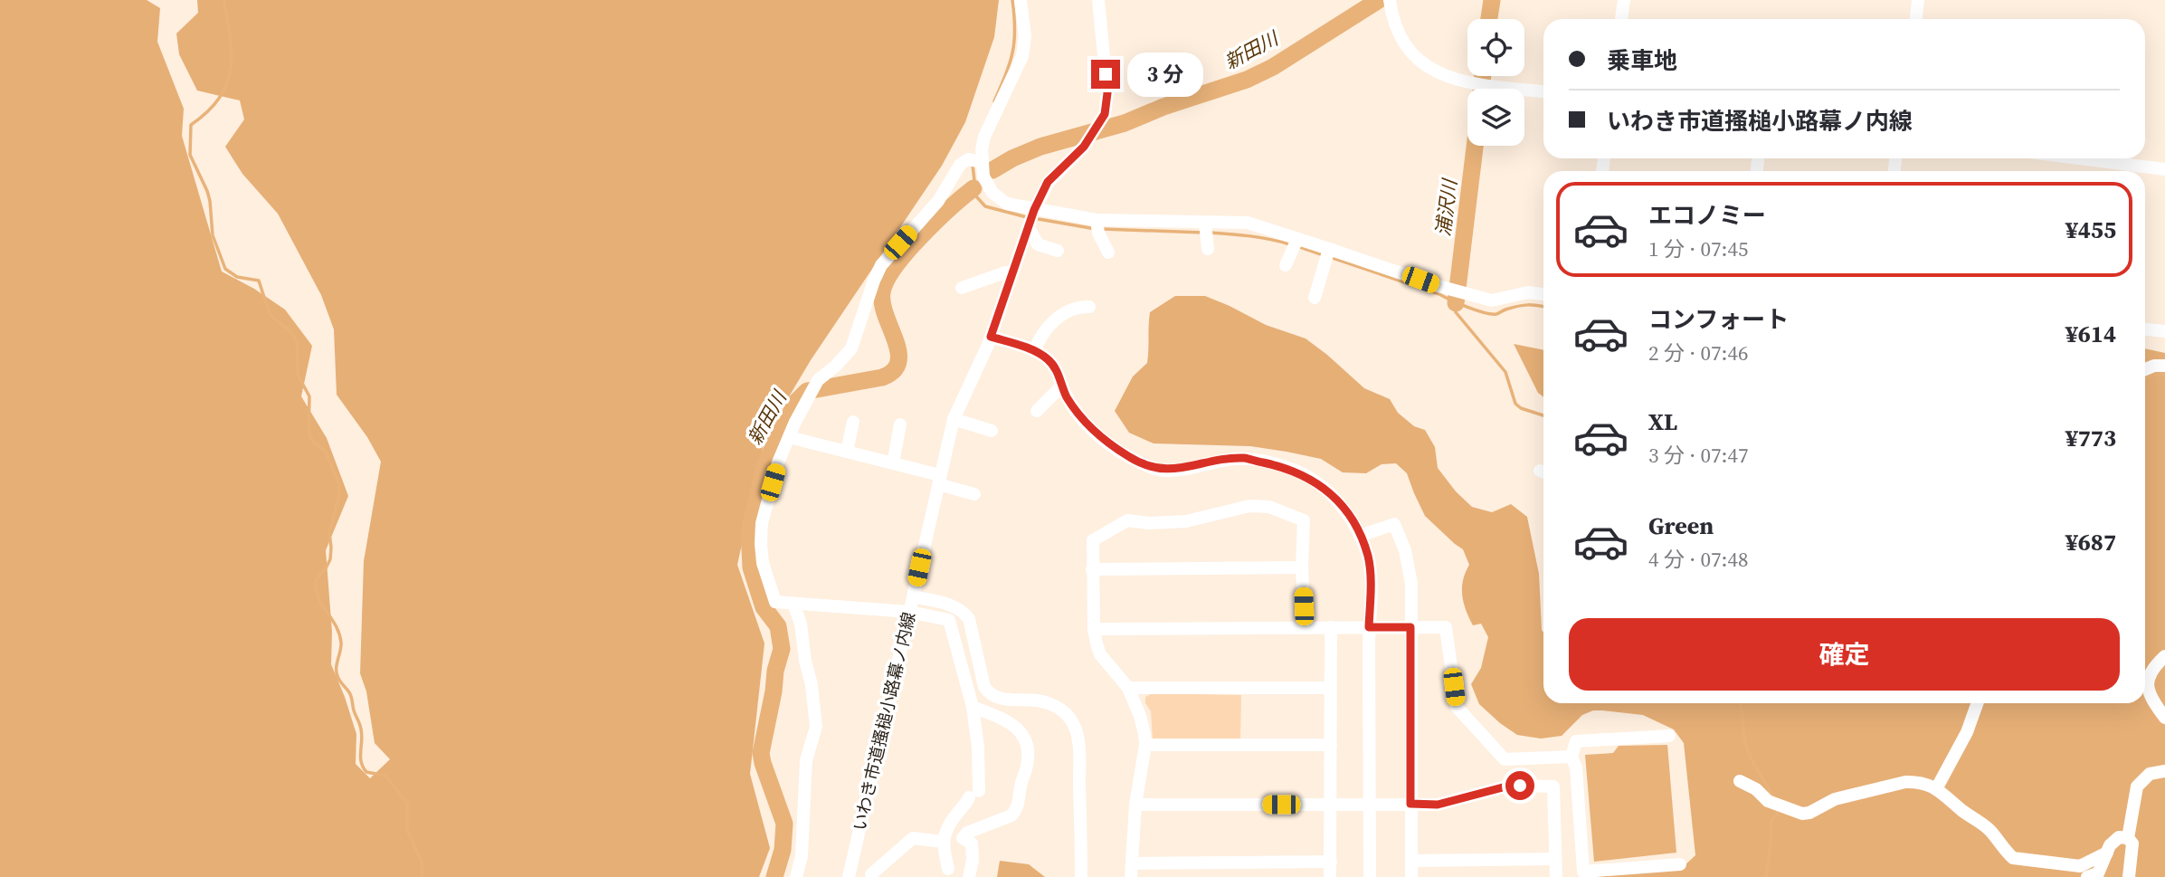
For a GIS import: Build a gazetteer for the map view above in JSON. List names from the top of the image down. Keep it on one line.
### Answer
{"streets":{"street":["いわき市道搔槌小路幕ノ内線"]},"water":["新田川","浦沢川"],"page":{"banner":["乗車地","いわき市道搔槌小路幕ノ内線"],"bubble":"3 分","list":[{"name":"エコノミー","note":"1 分 · 07:45","value":"¥455"},{"name":"コンフォート","note":"2 分 · 07:46","value":"¥614"},{"name":"XL","note":"3 分 · 07:47","value":"¥773"},{"name":"Green","note":"4 分 · 07:48","value":"¥687"}],"buttons":"確定"}}
